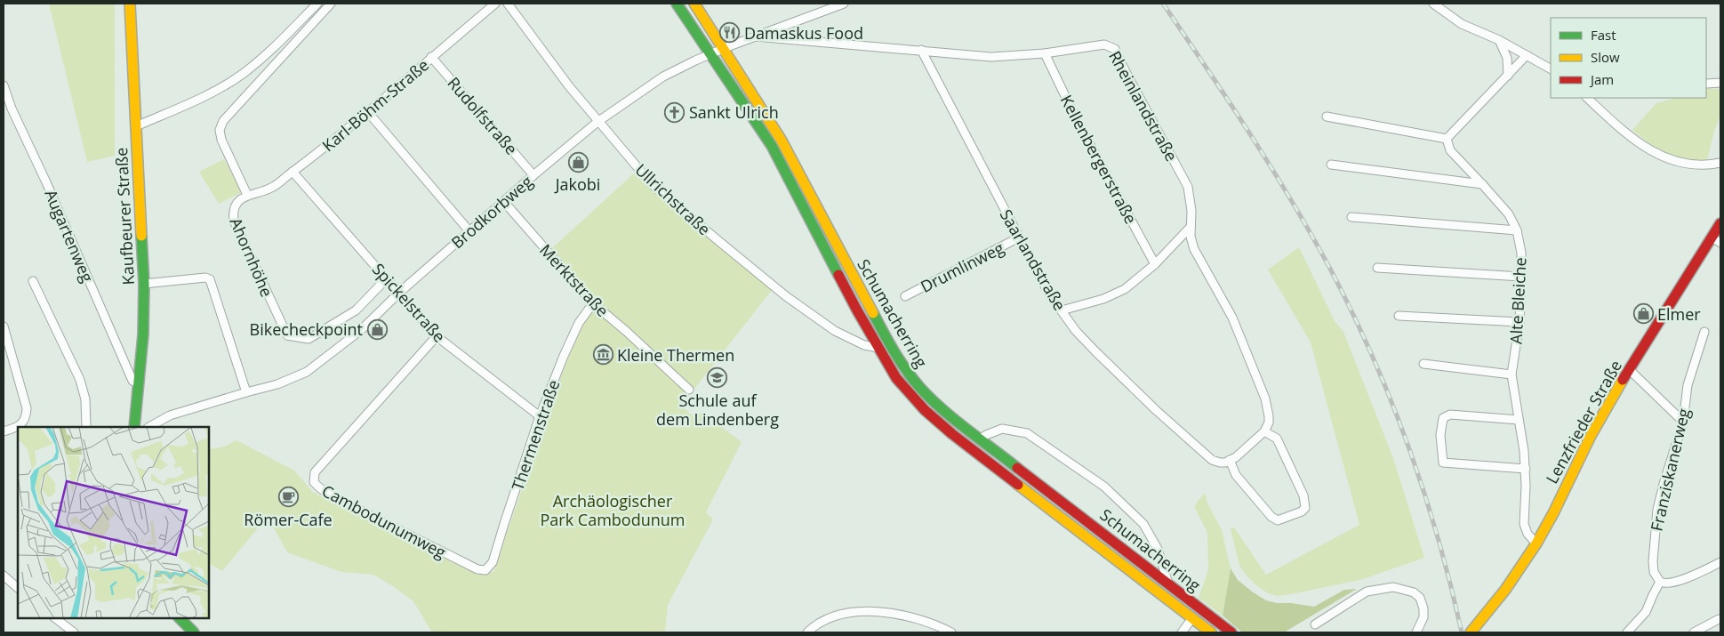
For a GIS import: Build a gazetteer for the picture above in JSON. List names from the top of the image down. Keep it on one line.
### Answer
{"streets":{"main road":["Kaufbeurer Straße","Schumacherring","Lenzfrieder Straße"],"street":["Karl-Böhm-Straße","Rheinlandstraße","Rudolfstraße","Kellenbergerstraße","Ullrichstraße","Brodkorbweg","Augartenweg","Ahornhöhe","Saarlandstraße","Drumlinweg","Merktstraße","Alte Bleiche","Spickelstraße","Thermenstraße","Franziskanerweg","Cambodunumweg"]},"crossings":[["Karl-Böhm-Straße","Rudolfstraße"],["Karl-Böhm-Straße","Ahornhöhe"],["Karl-Böhm-Straße","Spickelstraße"],["Rheinlandstraße","Kellenbergerstraße"],["Rheinlandstraße","Brodkorbweg"],["Rheinlandstraße","Saarlandstraße"],["Rudolfstraße","Brodkorbweg"],["Ullrichstraße","Brodkorbweg"],["Ullrichstraße","Schumacherring"],["Brodkorbweg","Merktstraße"],["Brodkorbweg","Spickelstraße"],["Brodkorbweg","Schumacherring"],["Kaufbeurer Straße","Augartenweg"],["Ahornhöhe","Spickelstraße"],["Saarlandstraße","Drumlinweg"],["Merktstraße","Thermenstraße"],["Alte Bleiche","Lenzfrieder Straße"],["Spickelstraße","Thermenstraße"],["Spickelstraße","Cambodunumweg"],["Thermenstraße","Cambodunumweg"]],"parks":["Archäologischer Park Cambodunum"],"places":{"restaurant":["Damaskus Food"],"church":["Sankt Ulrich"],"shop":["Jakobi","Elmer","Bikecheckpoint"],"museum":["Kleine Thermen"],"school or university":["Schule auf dem Lindenberg"],"cafe":["Römer-Cafe"]},"legend":["Fast","Slow","Jam"]}
